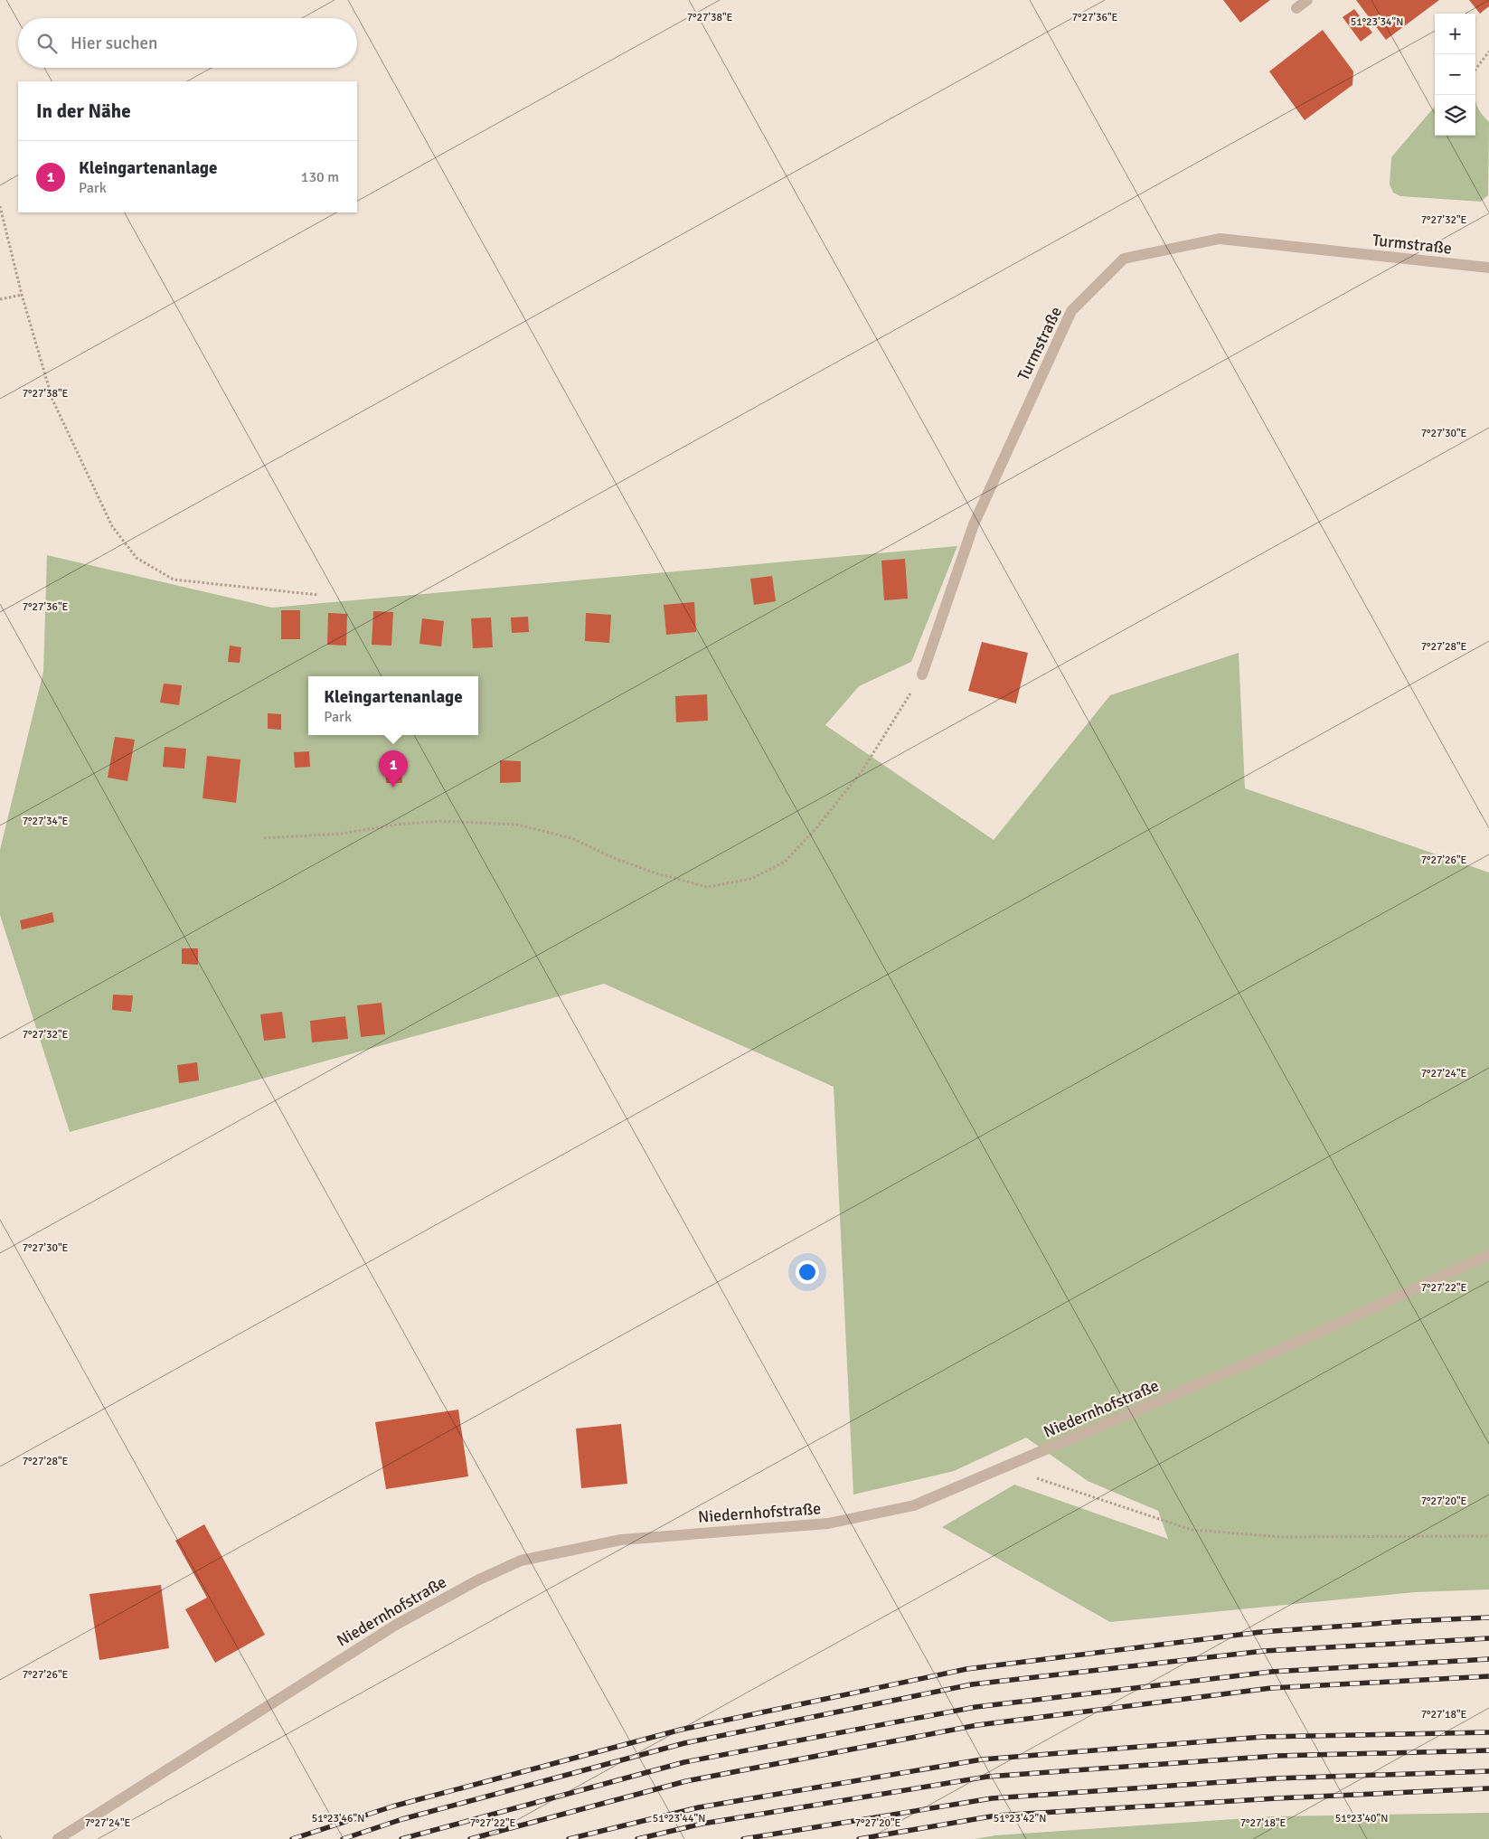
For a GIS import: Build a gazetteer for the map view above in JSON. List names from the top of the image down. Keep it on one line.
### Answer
{"streets":{"street":["Turmstraße","Niedernhofstraße"]},"page":{"map_buttons":["+","−"],"search":"Hier suchen","heading":"In der Nähe","list":[{"mark":"1","name":"Kleingartenanlage","note":"Park","value":"130 m"}],"popup":["Kleingartenanlage","Park"],"pins":"1"},"coordinates":["7°27'38\"E","7°27'36\"E","51°23'34\"N","7°27'32\"E","7°27'30\"E","7°27'28\"E","7°27'34\"E","7°27'26\"E","7°27'24\"E","7°27'22\"E","7°27'20\"E","7°27'18\"E","51°23'46\"N","51°23'44\"N","51°23'42\"N","51°23'40\"N"]}
